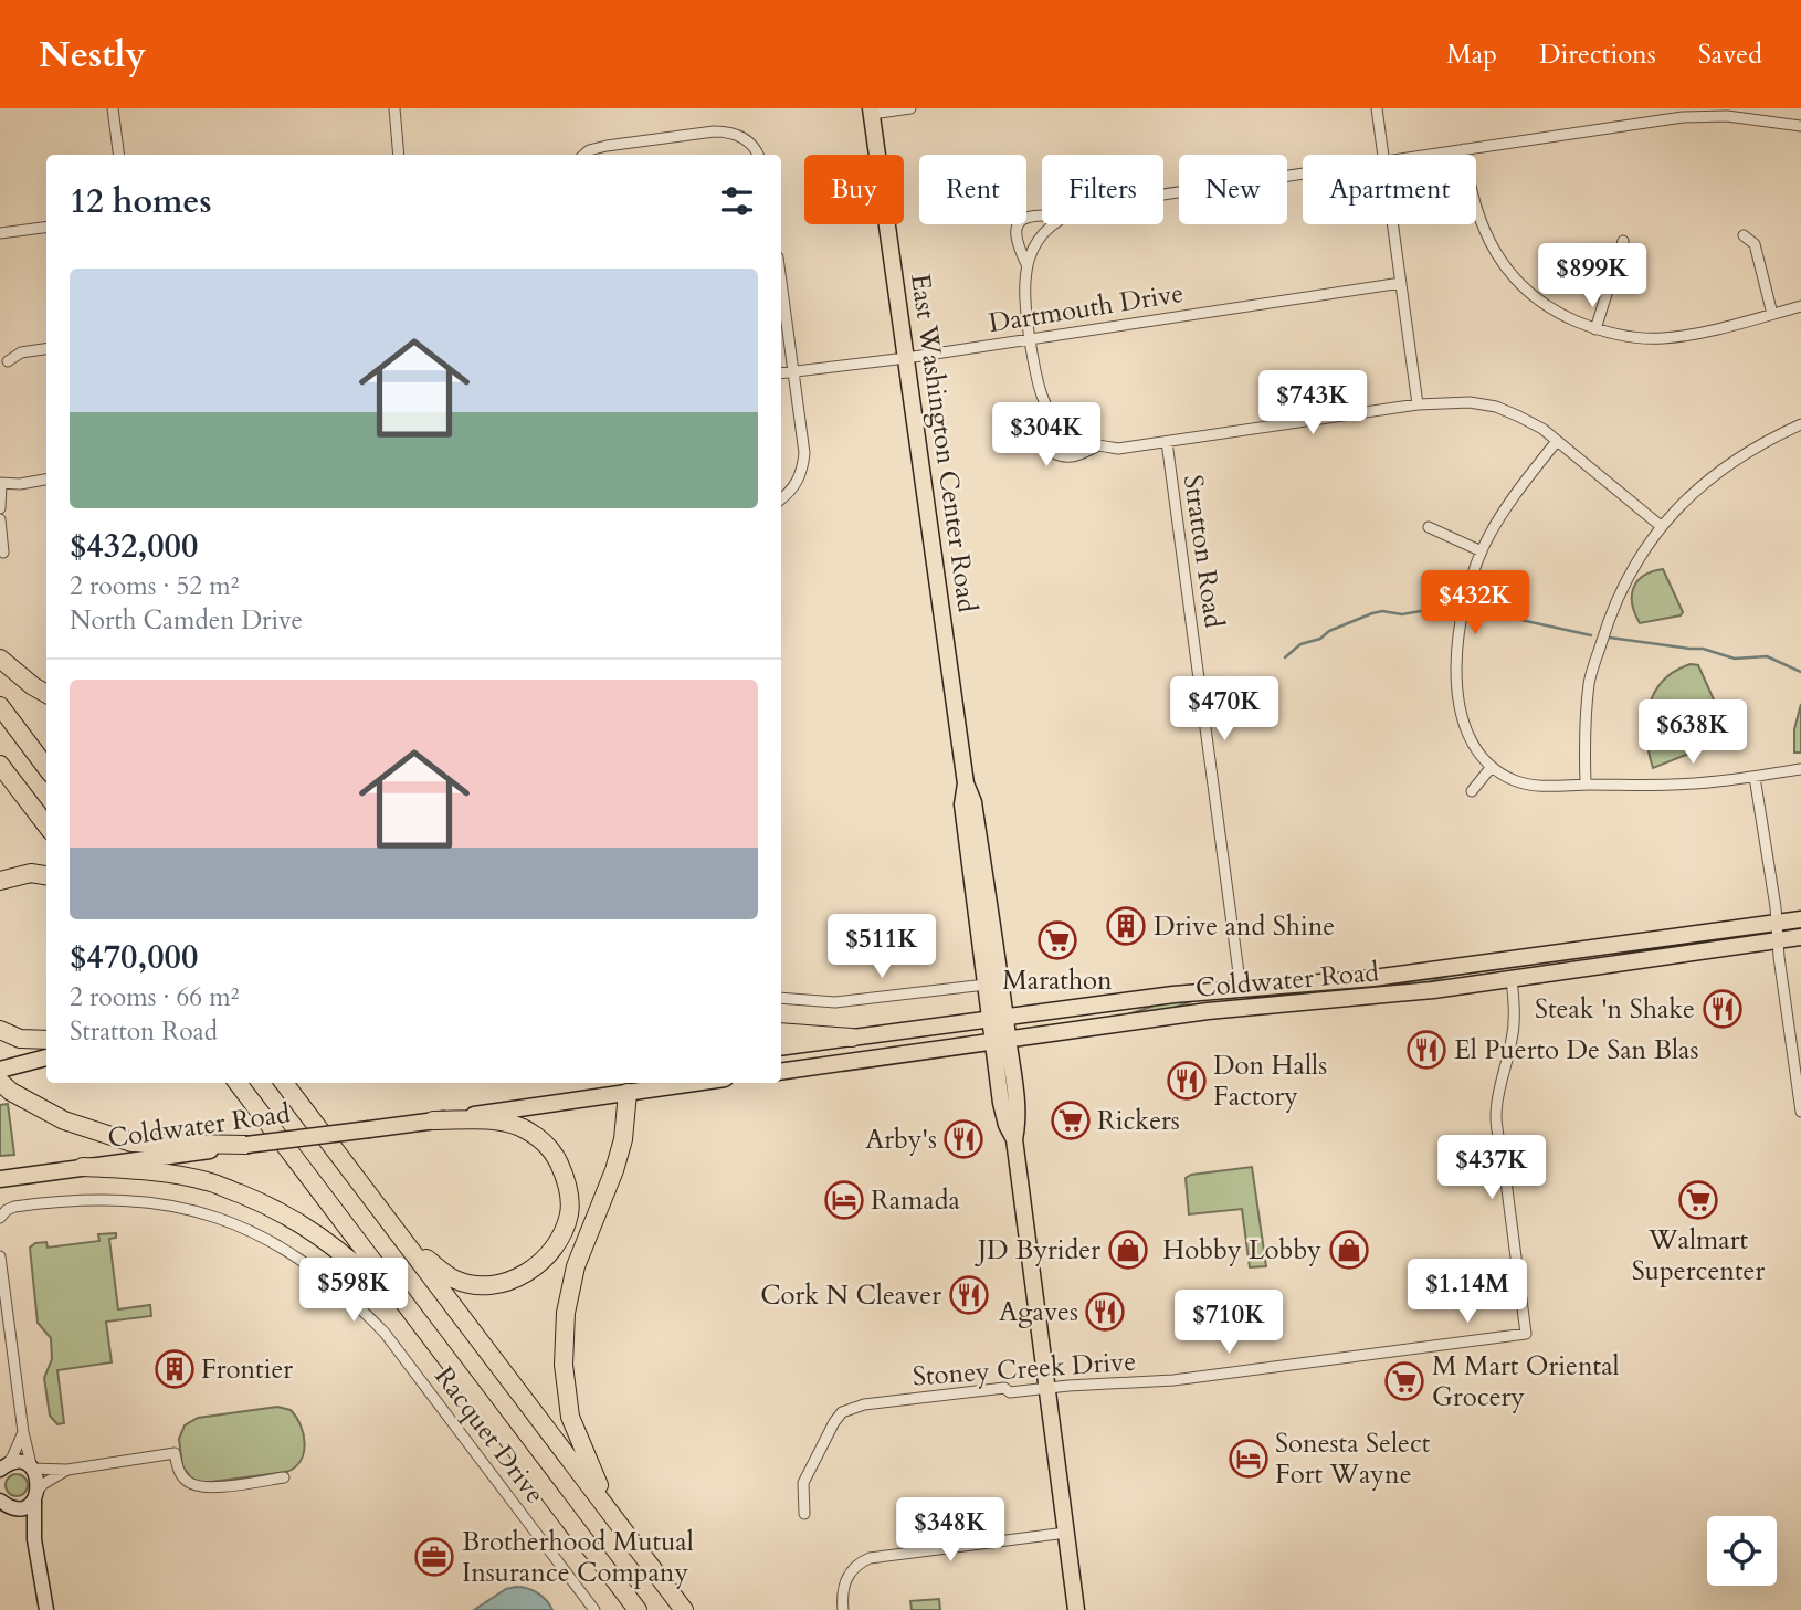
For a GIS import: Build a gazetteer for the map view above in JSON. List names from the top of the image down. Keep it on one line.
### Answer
{"streets":{"main road":["East Washington Center Road","Coldwater Road"],"street":["Dartmouth Drive","Stratton Road","Stoney Creek Drive","Racquet Drive"]},"crossings":[["Dartmouth Drive","East Washington Center Road"],["East Washington Center Road","Coldwater Road"],["East Washington Center Road","Stoney Creek Drive"],["Stratton Road","Coldwater Road"],["Coldwater Road","Stoney Creek Drive"]],"places":{"building":["Drive and Shine","Frontier"],"supermarket":["Marathon","Rickers","Walmart Supercenter","M Mart Oriental Grocery"],"restaurant":["Steak 'n Shake","El Puerto De San Blas","Don Halls Factory","Arby's","Cork N Cleaver","Agaves"],"hotel":["Ramada","Sonesta Select Fort Wayne"],"shop":["JD Byrider","Hobby Lobby"],"office":["Brotherhood Mutual Insurance Company"]},"page":{"header":"Nestly","nav":["Map","Directions","Saved"],"chip":["Buy","Rent","Filters","New","Apartment"],"heading":"12 homes","price":["$899K","$743K","$304K","$432K","$470K","$638K","$511K","$437K","$598K","$1.14M","$710K","$348K"],"list":[{"name":"$432,000","note":"2 rooms · 52 m² · North Camden Drive"},{"name":"$470,000","note":"2 rooms · 66 m² · Stratton Road"}]}}
